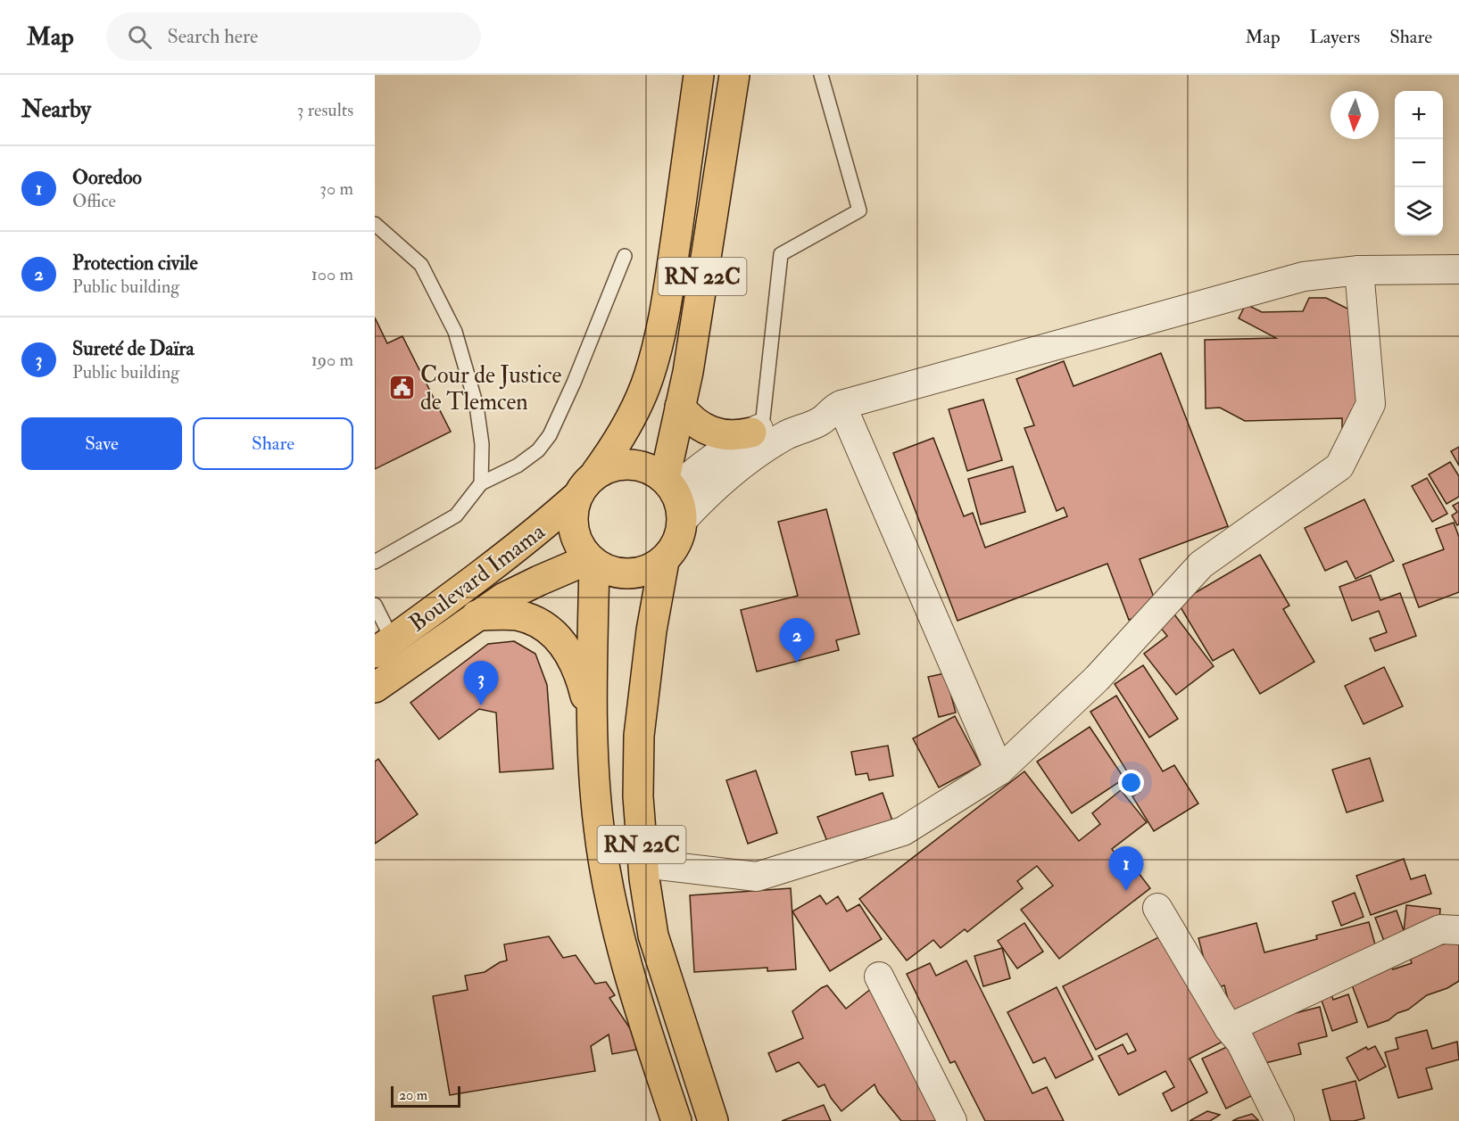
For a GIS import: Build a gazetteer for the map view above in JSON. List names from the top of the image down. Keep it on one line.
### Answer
{"streets":{"main road":["RN 22C","Boulevard Imama"]},"crossings":[["RN 22C","Boulevard Imama"]],"places":{"public building":["Cour de Justice de Tlemcen"]},"scale_bar":"20 m","north":"bottom","page":{"header":"Map","search":"Search here","nav":["Map","Layers","Share"],"heading":["Nearby","3 results"],"map_buttons":["+","−"],"list":[{"mark":"1","name":"Ooredoo","note":"Office","value":"30 m"},{"mark":"2","name":"Protection civile","note":"Public building","value":"100 m"},{"mark":"3","name":"Sureté de Daïra","note":"Public building","value":"190 m"}],"buttons":["Save","Share"],"pins":["2","3","1"],"scale":"20 m"}}
